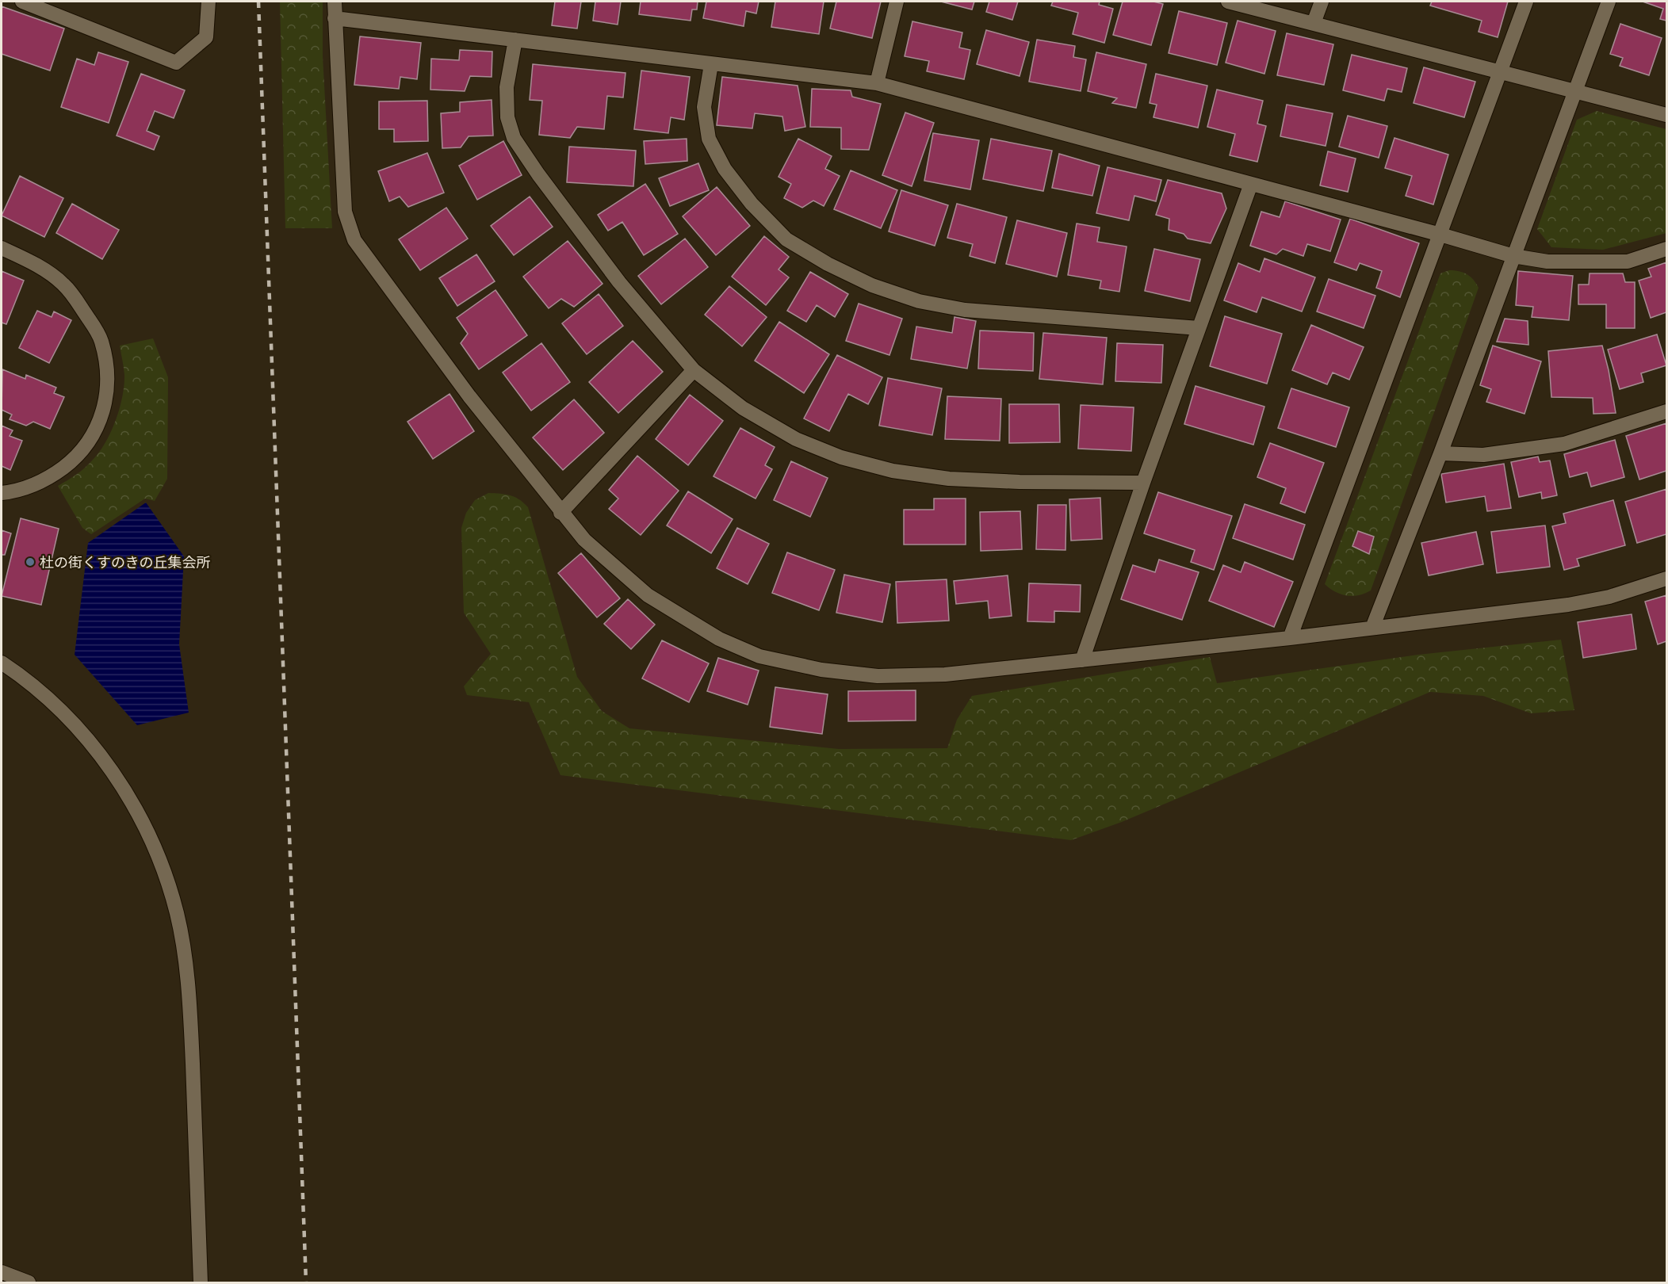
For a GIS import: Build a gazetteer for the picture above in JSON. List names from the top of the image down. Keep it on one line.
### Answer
{"places":["杜の街くすのきの丘集会所"]}
